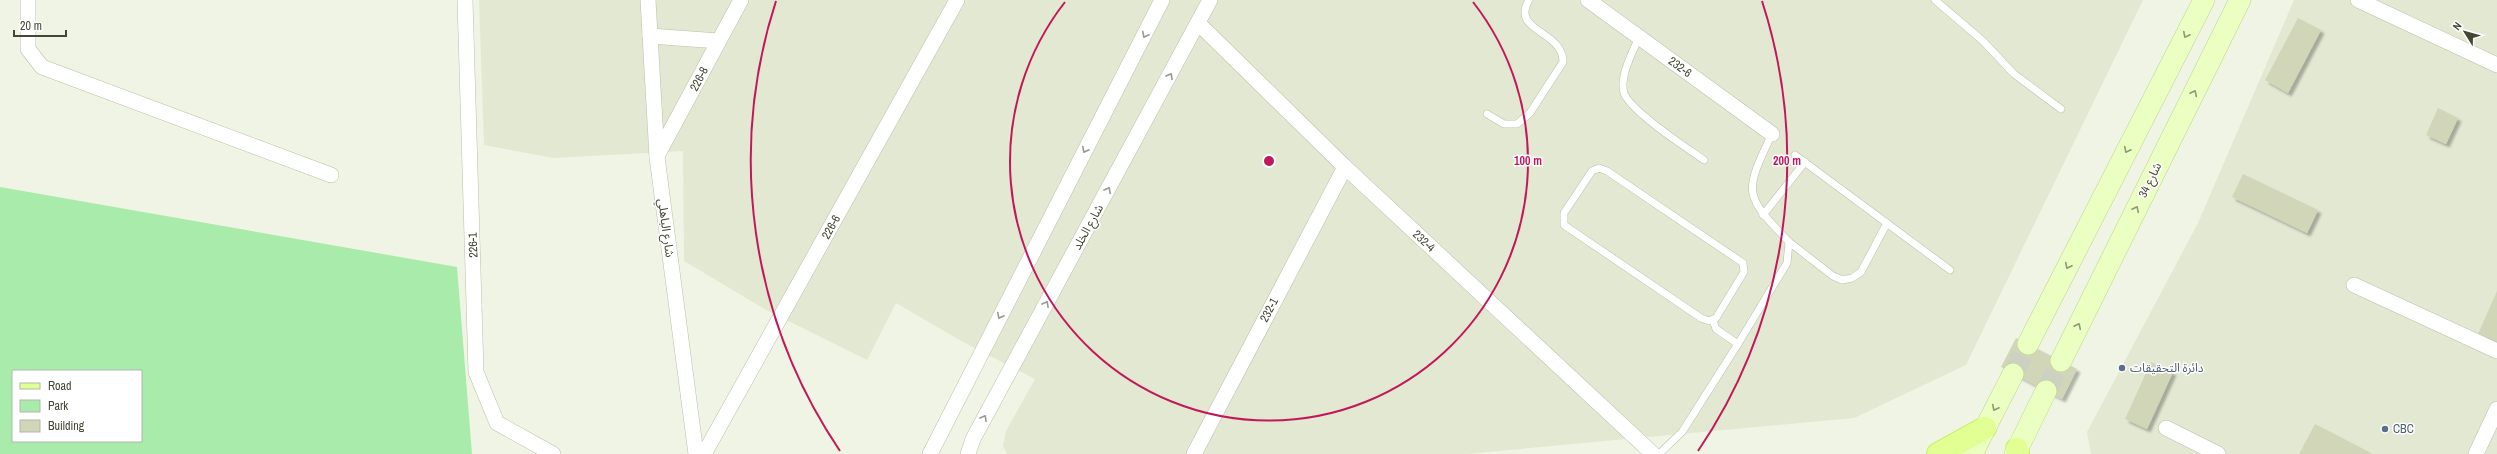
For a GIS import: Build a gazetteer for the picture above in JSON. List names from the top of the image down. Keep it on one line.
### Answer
{"streets":{"main road":["شارع 34"],"street":["232-6","226-8","226-6","شارع الخلد","شارع الباهلي","232-4","226-1","232-1"]},"crossings":[["226-8","شارع الباهلي"],["شارع الخلد","232-4"],["232-4","232-1"]],"places":["دائرة التحقيقات","CBC"],"legend":["Road","Park","Building"],"scale_bar":"20 m","north":"top left","rings":["100 m","200 m"]}
